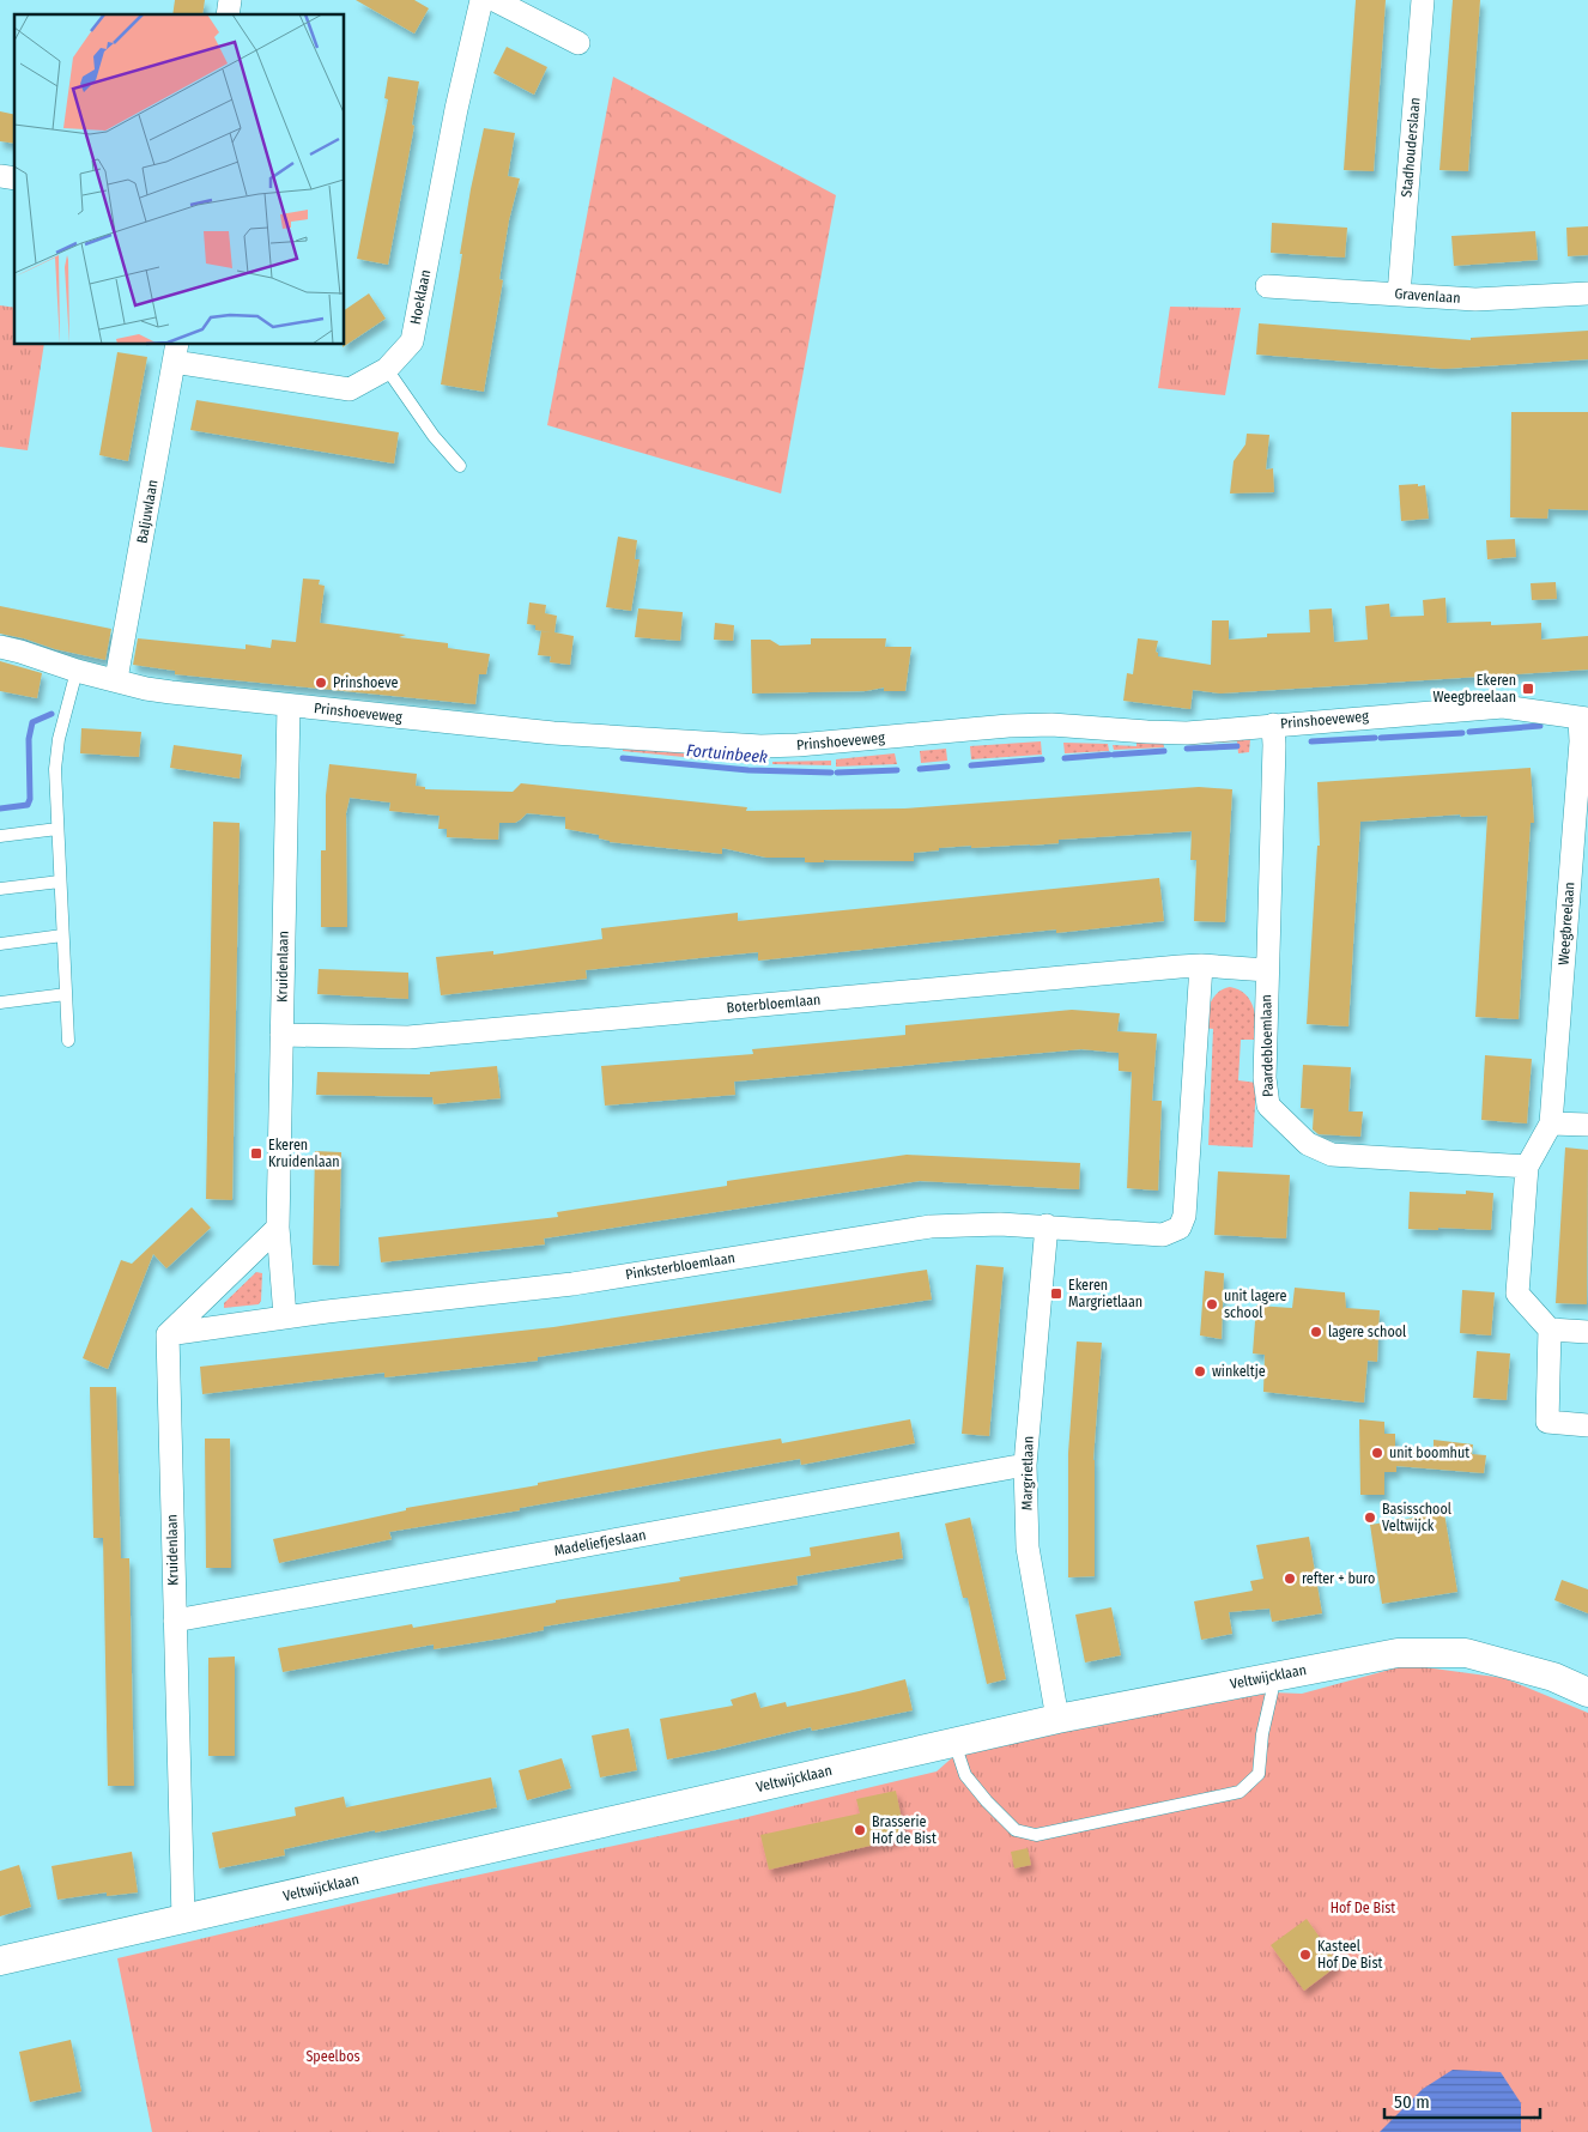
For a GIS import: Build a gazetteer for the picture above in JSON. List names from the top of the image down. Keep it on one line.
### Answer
{"streets":{"street":["Stadhouderslaan","Gravenlaan","Hoeklaan","Baljuwlaan","Prinshoeveweg","Weegbreelaan","Kruidenlaan","Boterbloemlaan","Paardebloemlaan","Pinksterbloemlaan","Margrietlaan","Madeliefjeslaan","Veltwijcklaan"]},"crossings":[["Stadhouderslaan","Gravenlaan"],["Hoeklaan","Baljuwlaan"],["Baljuwlaan","Prinshoeveweg"],["Prinshoeveweg","Weegbreelaan"],["Prinshoeveweg","Kruidenlaan"],["Prinshoeveweg","Paardebloemlaan"],["Weegbreelaan","Paardebloemlaan"],["Kruidenlaan","Boterbloemlaan"],["Kruidenlaan","Pinksterbloemlaan"],["Kruidenlaan","Madeliefjeslaan"],["Kruidenlaan","Veltwijcklaan"],["Boterbloemlaan","Paardebloemlaan"],["Boterbloemlaan","Pinksterbloemlaan"],["Pinksterbloemlaan","Margrietlaan"],["Margrietlaan","Madeliefjeslaan"],["Margrietlaan","Veltwijcklaan"]],"water":["Fortuinbeek"],"parks":["Hof De Bist","Speelbos"],"places":{"other":["Prinshoeve","unit lagere school","lagere school","winkeltje","unit boomhut","Basisschool Veltwijck","refter + buro","Brasserie Hof de Bist","Kasteel Hof De Bist"],"transit":["Ekeren Weegbreelaan","Ekeren Kruidenlaan","Ekeren Margrietlaan"]},"scale_bar":"50 m"}
